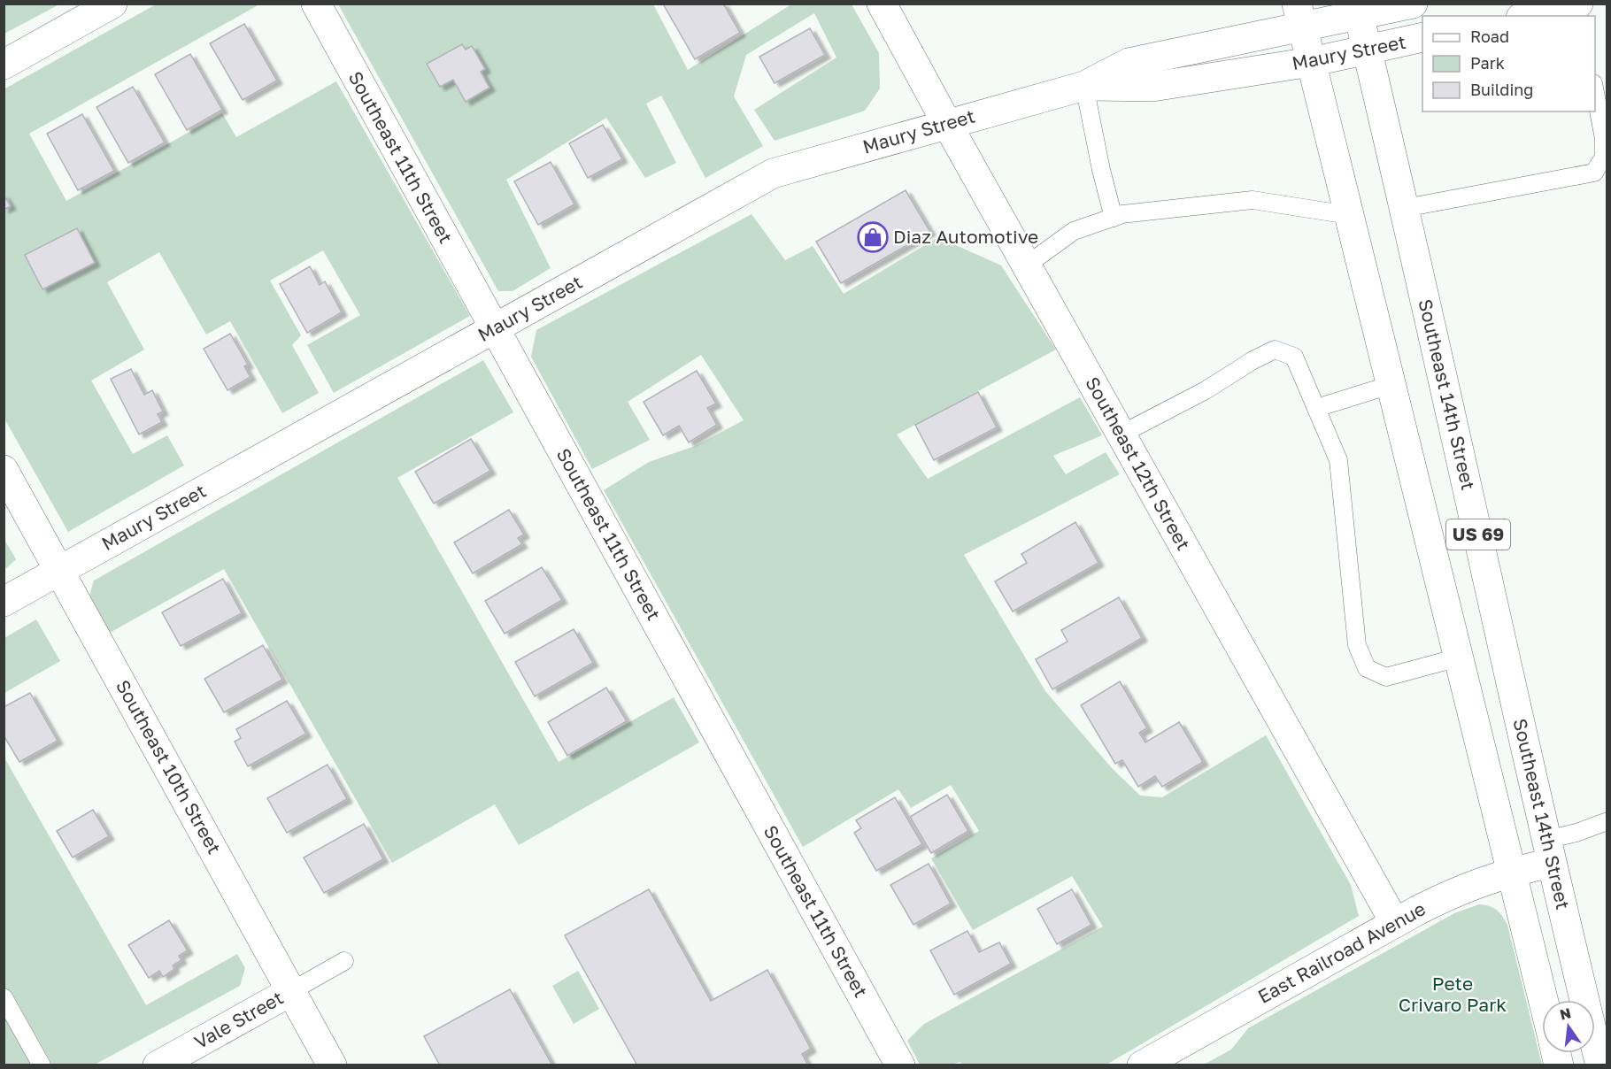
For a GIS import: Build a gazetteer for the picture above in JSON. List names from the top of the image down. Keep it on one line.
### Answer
{"streets":{"main road":["Maury Street","Southeast 11th Street","Southeast 14th Street","Southeast 12th Street","US 69","Southeast 10th Street","East Railroad Avenue","Vale Street"]},"crossings":[["Maury Street","Southeast 11th Street"],["Maury Street","Southeast 14th Street"],["Maury Street","Southeast 12th Street"],["Maury Street","US 69"],["Maury Street","Southeast 10th Street"],["Southeast 14th Street","East Railroad Avenue"],["Southeast 12th Street","East Railroad Avenue"],["US 69","East Railroad Avenue"],["Southeast 10th Street","Vale Street"]],"parks":["Pete Crivaro Park"],"places":{"shop":["Diaz Automotive"]},"legend":["Road","Park","Building"],"north":"top"}
